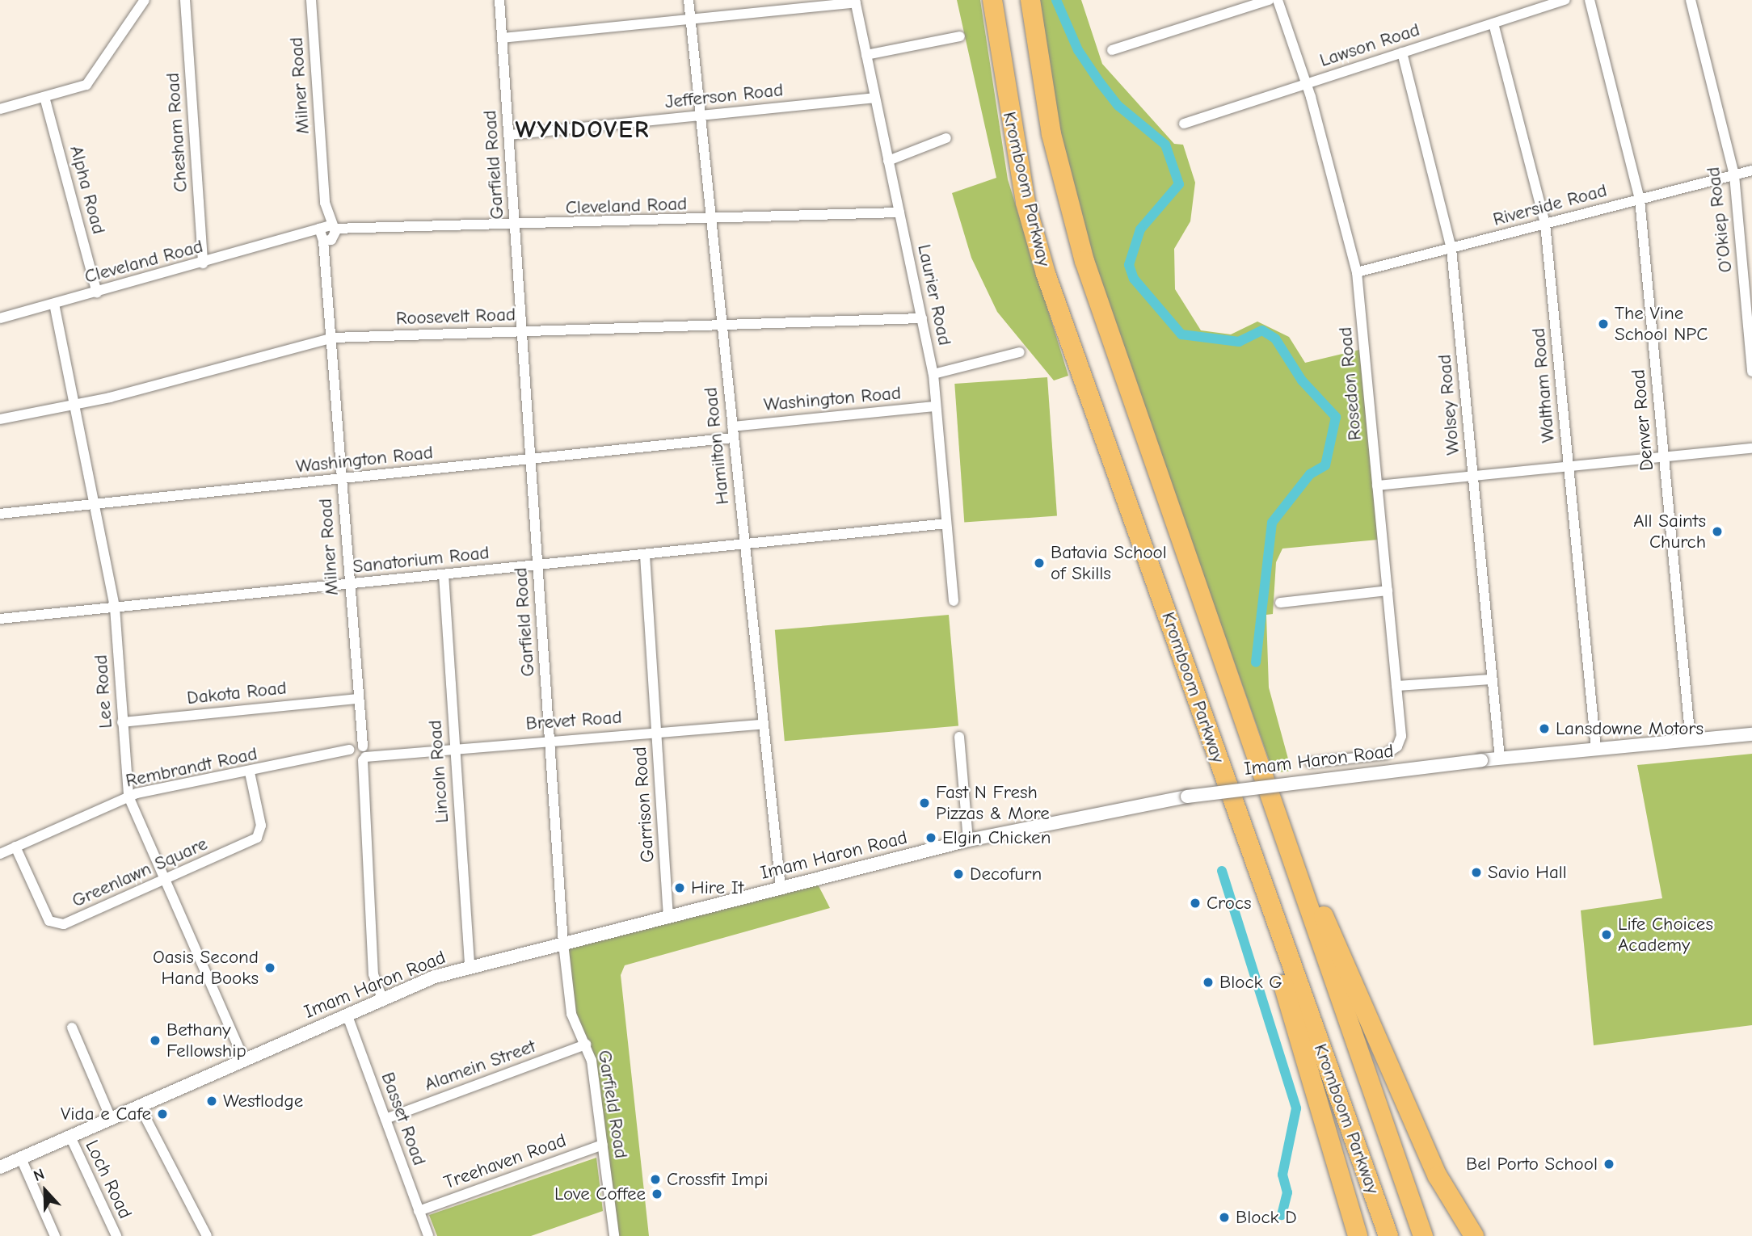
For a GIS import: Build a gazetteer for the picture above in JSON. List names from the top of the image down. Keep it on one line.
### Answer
{"streets":{"highway":["Kromboom Parkway"],"street":["Lawson Road","Milner Road","Jefferson Road","Chesham Road","Garfield Road","Alpha Road","Riverside Road","Cleveland Road","O'Okiep Road","Laurier Road","Roosevelt Road","Rosedon Road","Waltham Road","Washington Road","Wolsey Road","Denver Road","Hamilton Road","Sanatorium Road","Lee Road","Dakota Road","Brevet Road","Imam Haron Road","Rembrandt Road","Lincoln Road","Garrison Road","Greenlawn Square","Alamein Street","Basset Road","Treehaven Road","Loch Road"]},"crossings":[["Lawson Road","Rosedon Road"],["Lawson Road","Waltham Road"],["Lawson Road","Wolsey Road"],["Milner Road","Cleveland Road"],["Milner Road","Roosevelt Road"],["Milner Road","Washington Road"],["Milner Road","Sanatorium Road"],["Milner Road","Dakota Road"],["Milner Road","Brevet Road"],["Milner Road","Imam Haron Road"],["Milner Road","Rembrandt Road"],["Jefferson Road","Garfield Road"],["Jefferson Road","Laurier Road"],["Jefferson Road","Hamilton Road"],["Chesham Road","Cleveland Road"],["Garfield Road","Cleveland Road"],["Garfield Road","Roosevelt Road"],["Garfield Road","Washington Road"],["Garfield Road","Sanatorium Road"],["Garfield Road","Brevet Road"],["Garfield Road","Imam Haron Road"],["Garfield Road","Alamein Street"],["Garfield Road","Treehaven Road"],["Alpha Road","Cleveland Road"],["Riverside Road","O'Okiep Road"],["Riverside Road","Rosedon Road"],["Riverside Road","Waltham Road"],["Riverside Road","Wolsey Road"],["Riverside Road","Denver Road"],["Cleveland Road","Laurier Road"],["Cleveland Road","Hamilton Road"],["Cleveland Road","Lee Road"],["Laurier Road","Roosevelt Road"],["Laurier Road","Washington Road"],["Laurier Road","Sanatorium Road"],["Roosevelt Road","Hamilton Road"],["Roosevelt Road","Lee Road"],["Waltham Road","Imam Haron Road"],["Washington Road","Hamilton Road"],["Washington Road","Lee Road"],["Wolsey Road","Imam Haron Road"],["Denver Road","Imam Haron Road"],["Hamilton Road","Sanatorium Road"],["Hamilton Road","Brevet Road"],["Hamilton Road","Imam Haron Road"],["Sanatorium Road","Lee Road"],["Sanatorium Road","Lincoln Road"],["Sanatorium Road","Garrison Road"],["Lee Road","Dakota Road"],["Lee Road","Imam Haron Road"],["Lee Road","Rembrandt Road"],["Lee Road","Greenlawn Square"],["Brevet Road","Rembrandt Road"],["Brevet Road","Lincoln Road"],["Brevet Road","Garrison Road"],["Imam Haron Road","Lincoln Road"],["Imam Haron Road","Garrison Road"],["Imam Haron Road","Basset Road"],["Imam Haron Road","Loch Road"],["Rembrandt Road","Greenlawn Square"],["Alamein Street","Basset Road"],["Basset Road","Treehaven Road"]],"districts":["WYNDOVER"],"places":["The Vine School NPC","All Saints Church","Batavia School of Skills","Lansdowne Motors","Fast N Fresh Pizzas & More","Elgin Chicken","Savio Hall","Decofurn","Hire It","Crocs","Life Choices Academy","Oasis Second Hand Books","Block G","Bethany Fellowship","Westlodge","Vida e Cafe","Bel Porto School","Crossfit Impi","Love Coffee","Block D"],"north":"top"}
